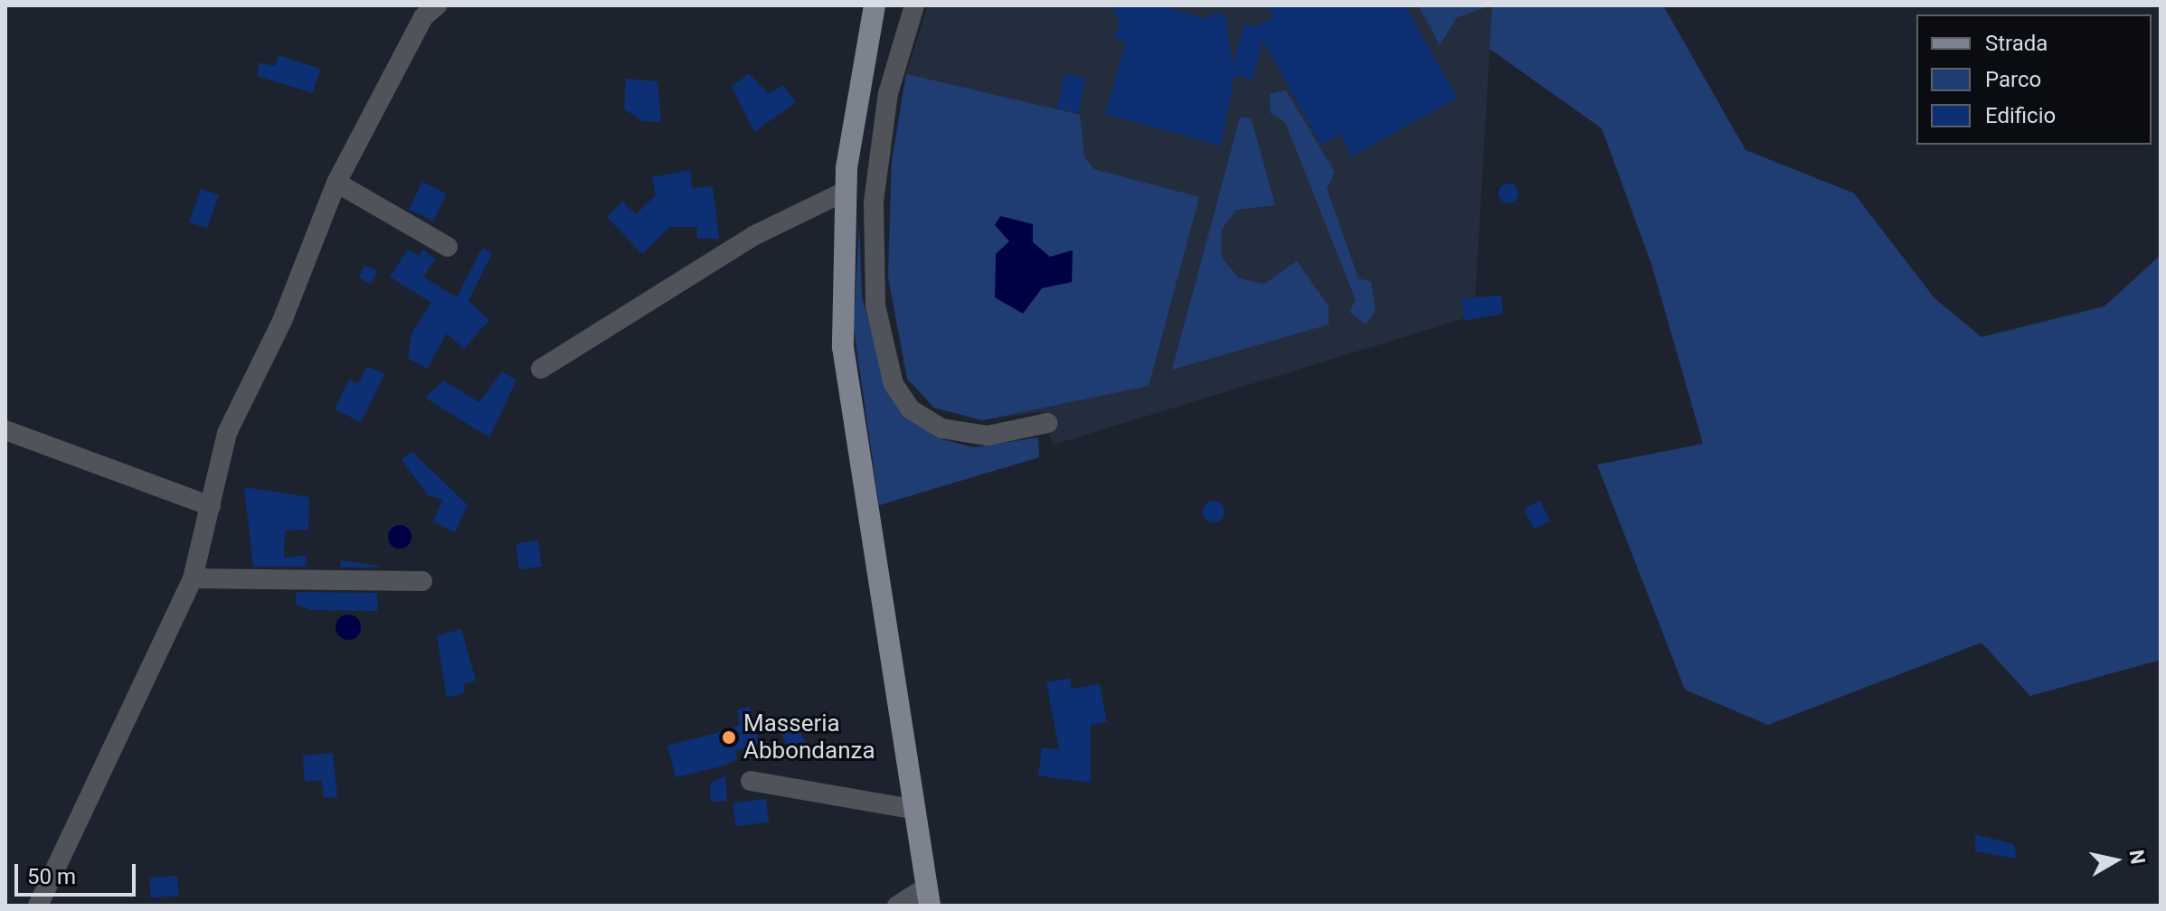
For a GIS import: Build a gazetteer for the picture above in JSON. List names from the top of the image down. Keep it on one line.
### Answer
{"places":["Masseria Abbondanza"],"legend":["Strada","Parco","Edificio"],"scale_bar":"50 m","north":"right"}
